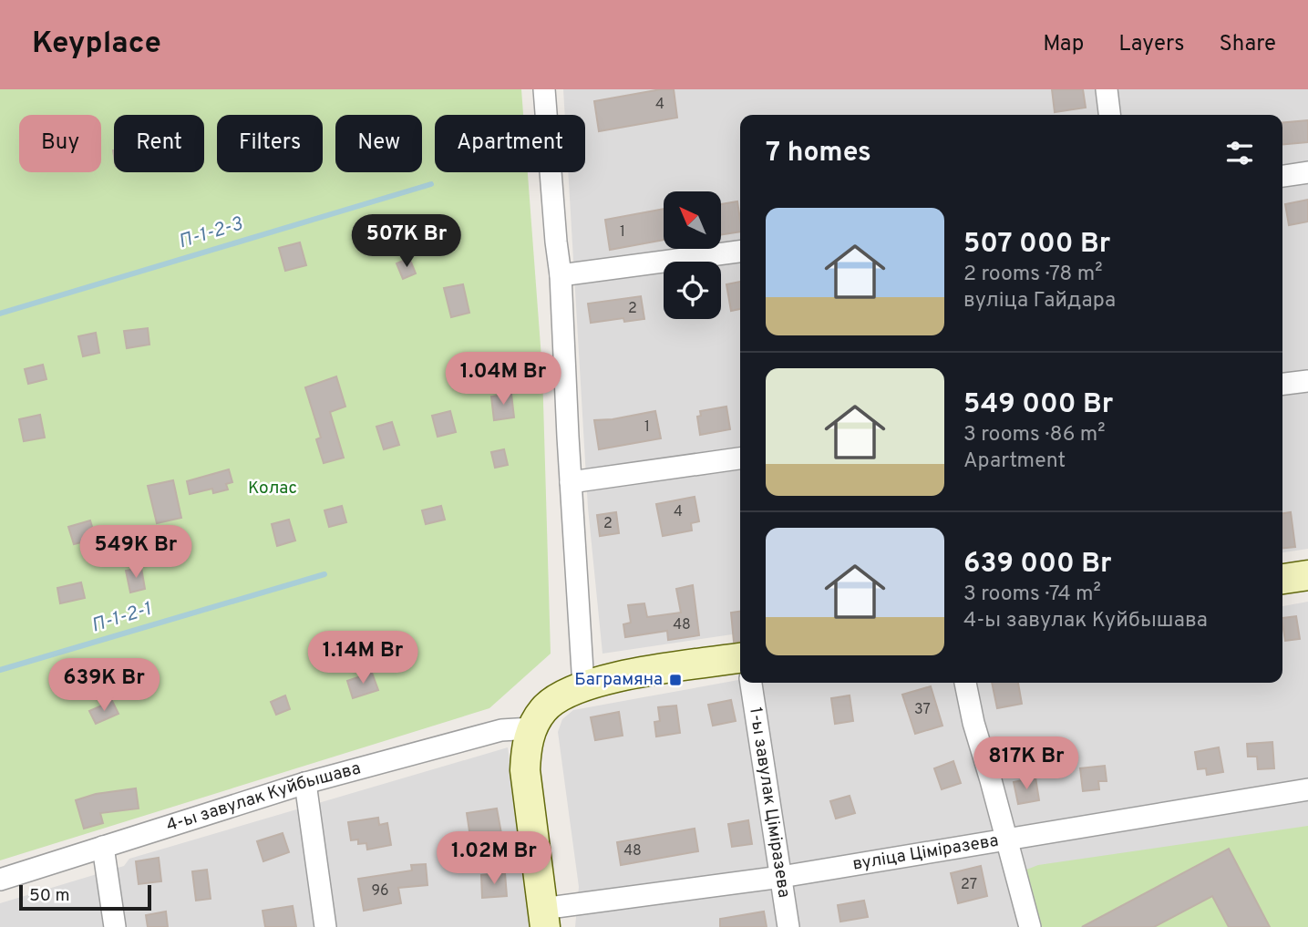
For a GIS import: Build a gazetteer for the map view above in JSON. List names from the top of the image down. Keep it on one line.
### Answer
{"streets":{"street":["4-ы завулак Куйбышава","1-ы завулак Ціміразева","вуліца Ціміразева"]},"crossings":[["1-ы завулак Ціміразева","вуліца Ціміразева"]],"water":["П-1-2-3","П-1-2-1"],"parks":["Колас"],"places":{"transit":["Баграмяна"]},"house_numbers":["4","1","2","1","4","2","48","37","48","27","96"],"scale_bar":"50 m","north":"top left","page":{"header":"Keyplace","nav":["Map","Layers","Share"],"chip":["Buy","Rent","Filters","New","Apartment"],"heading":"7 homes","list":[{"name":"507 000 Br","note":"2 rooms · 78 m² · вуліца Гайдара"},{"name":"549 000 Br","note":"3 rooms · 86 m² · Apartment"},{"name":"639 000 Br","note":"3 rooms · 74 m² · 4-ы завулак Куйбышава"}],"price":["507K Br","1.04M Br","549K Br","1.14M Br","639K Br","817K Br","1.02M Br"],"scale":"50 m"}}
